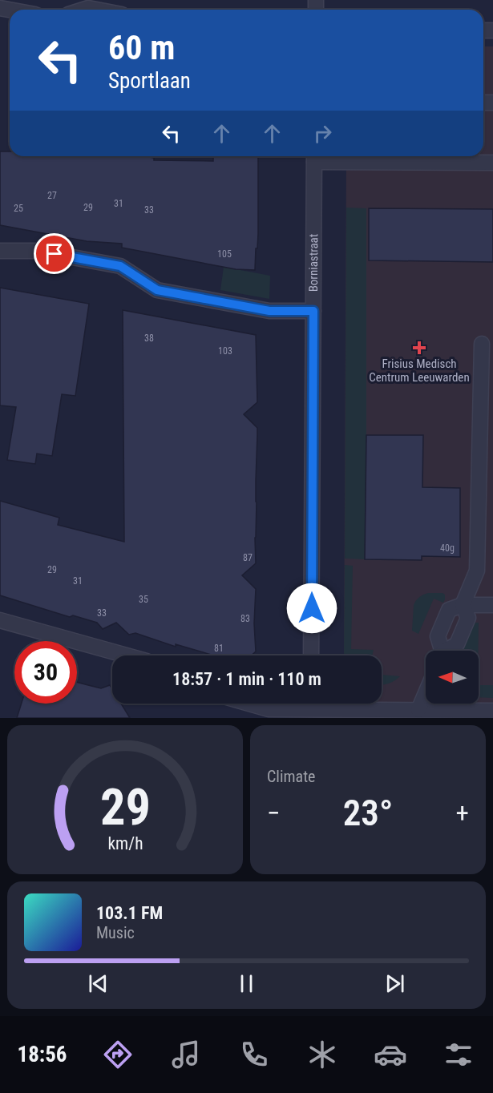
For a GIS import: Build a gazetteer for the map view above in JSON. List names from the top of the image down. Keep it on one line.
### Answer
{"streets":{"street":["Borniastraat"]},"places":{"health":["Frisius Medisch Centrum Leeuwarden"]},"house_numbers":["27","31","29","25","33","105","38","103","40g","87","29","31","35","33","83","81"],"north":"left","page":{"turn":["60 m","Sportlaan"],"limit":"30","trip":"18:57 · 1 min · 110 m","tile":"Climate","heat":["−","23°","+"],"song":["103.1 FM","Music"],"tabs":"18:56","gauge":["29","km/h"]}}
